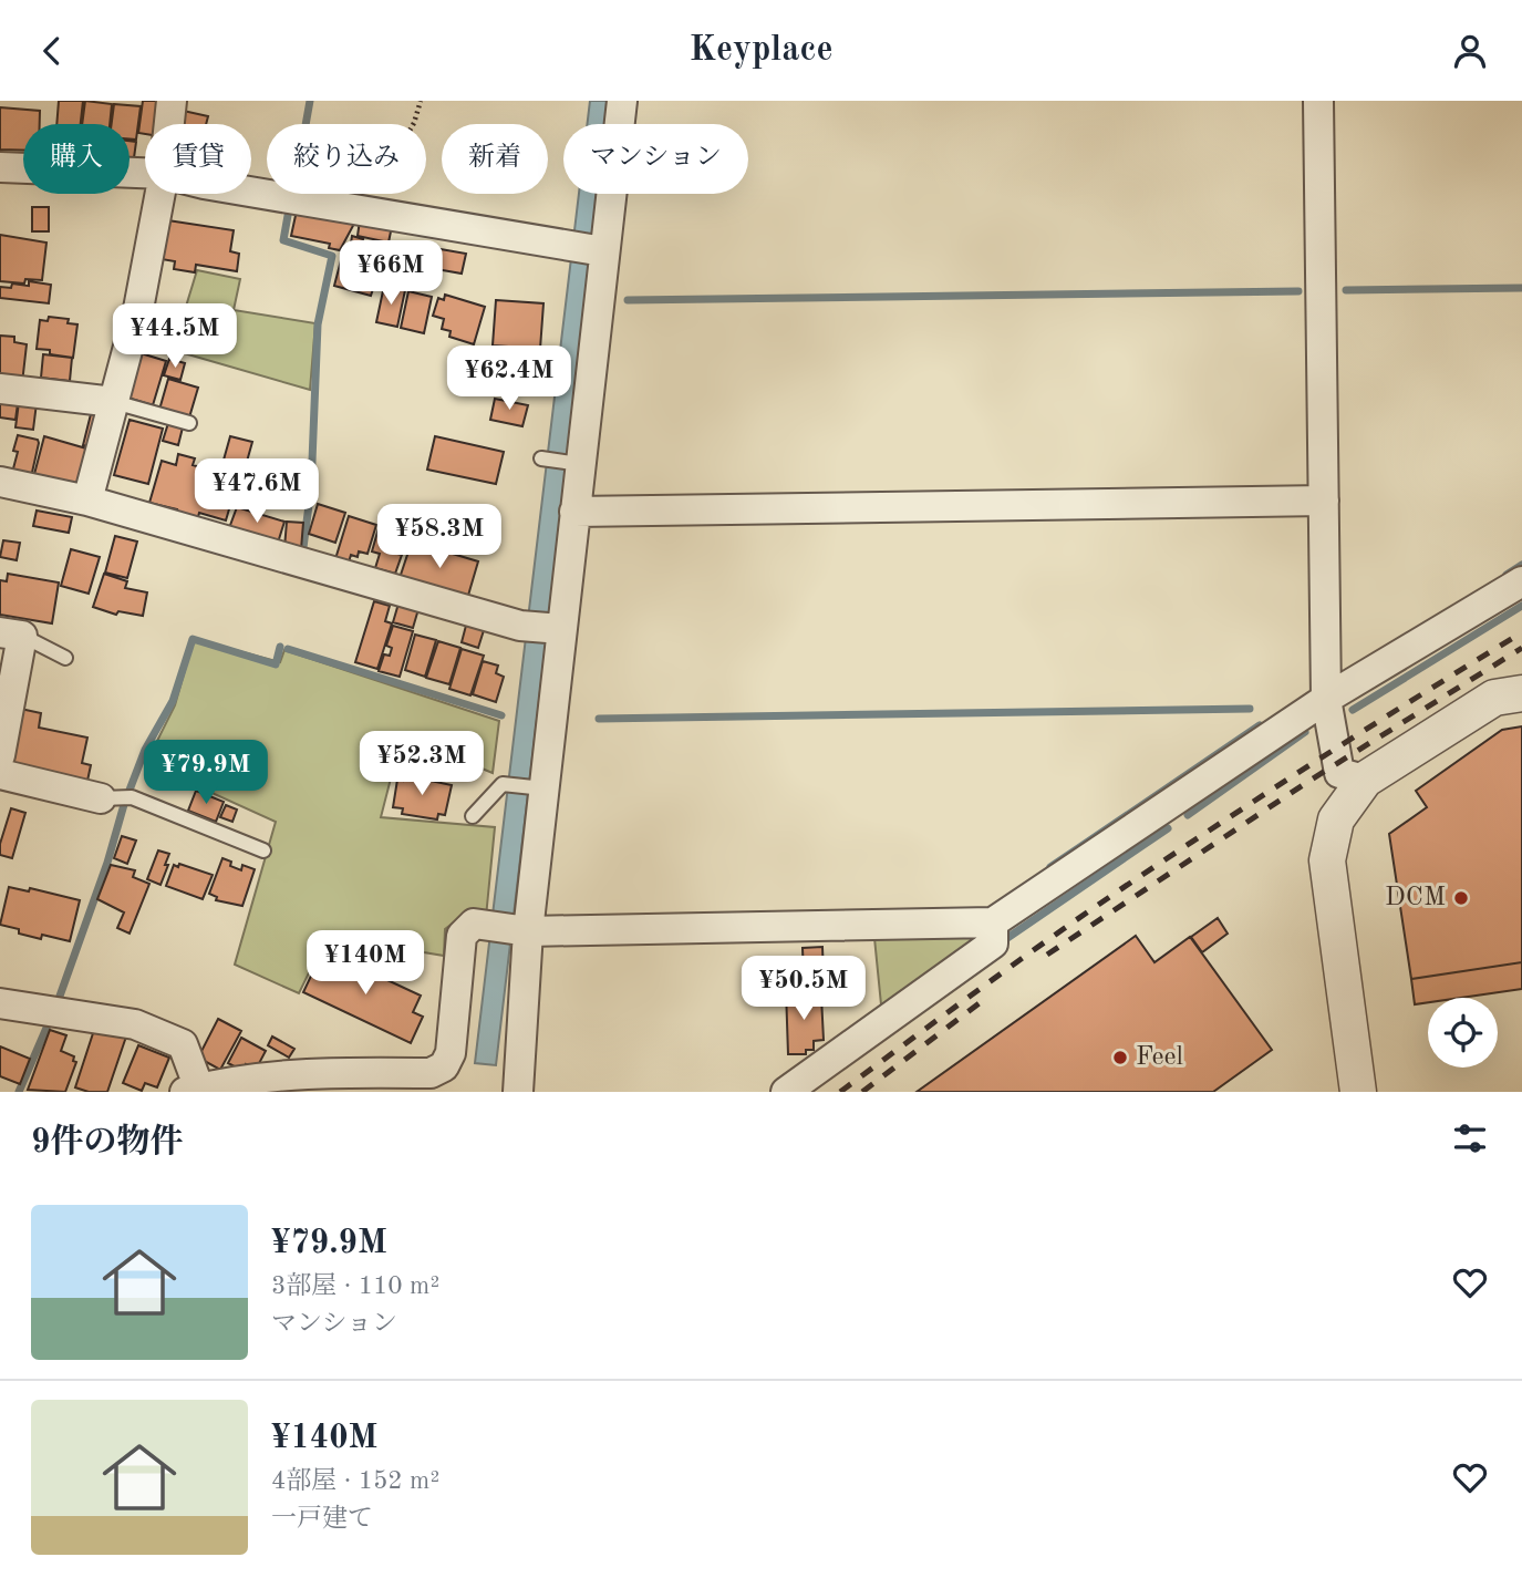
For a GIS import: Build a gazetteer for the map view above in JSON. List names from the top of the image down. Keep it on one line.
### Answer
{"places":["DCM","Feel"],"page":{"header":"Keyplace","chip":["購入","賃貸","絞り込み","新着","マンション"],"price":["¥66M","¥44.5M","¥62.4M","¥47.6M","¥58.3M","¥52.3M","¥79.9M","¥140M","¥50.5M"],"heading":"9件の物件","list":[{"name":"¥79.9M","note":"3部屋 · 110 m² · マンション"},{"name":"¥140M","note":"4部屋 · 152 m² · 一戸建て"}]}}
